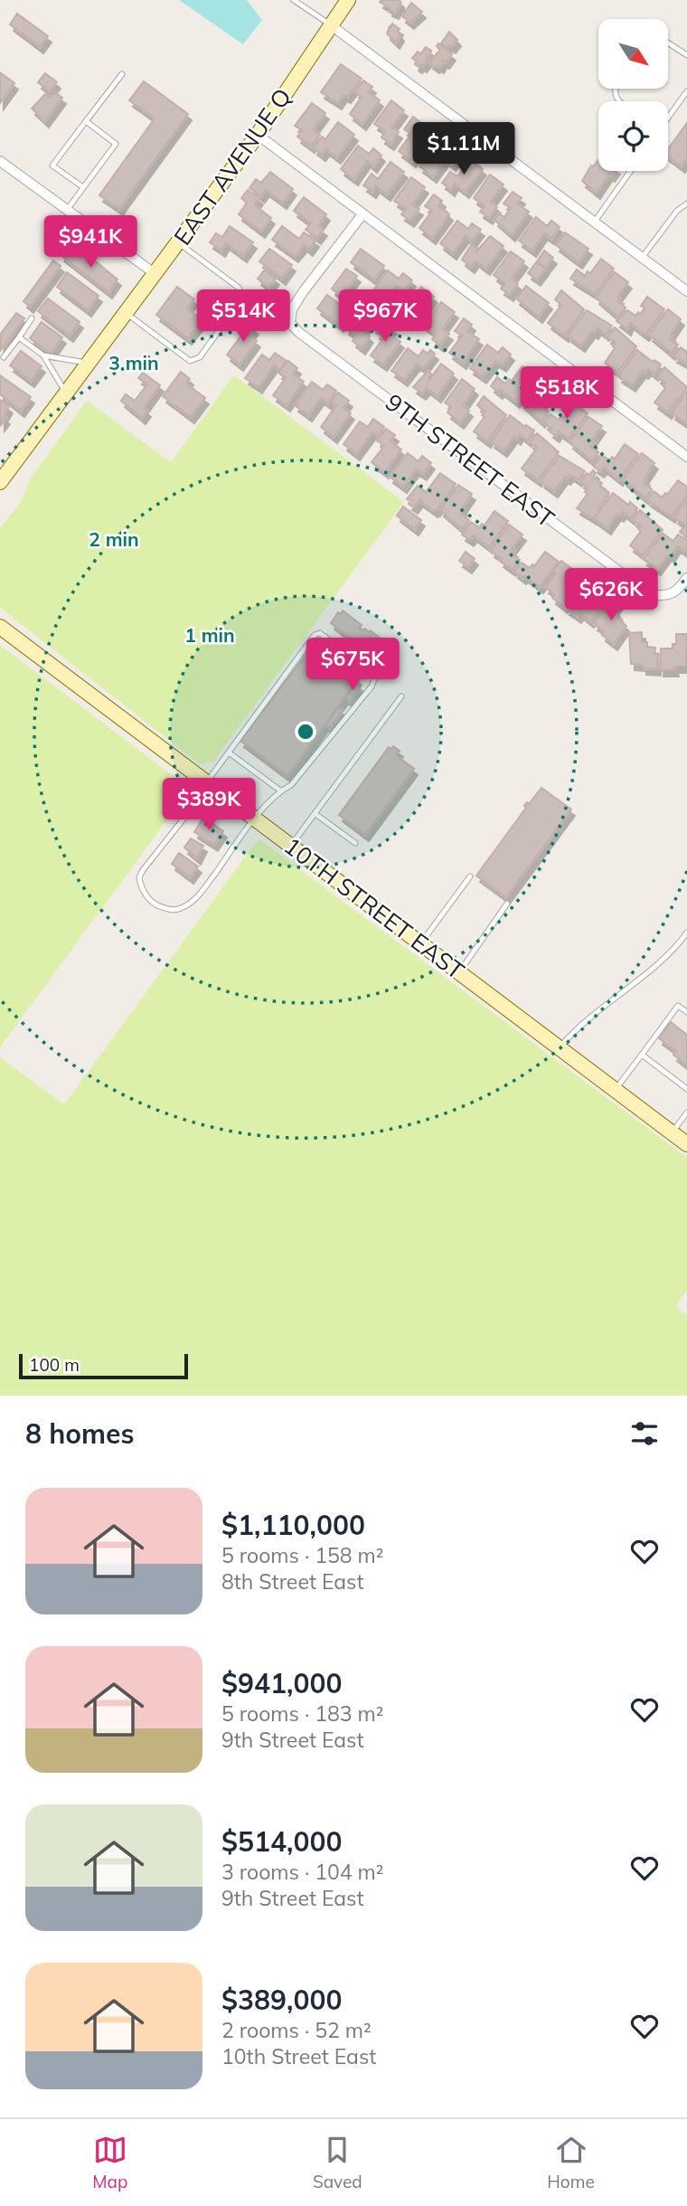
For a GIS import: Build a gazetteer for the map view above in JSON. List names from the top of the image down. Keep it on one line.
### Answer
{"streets":{"main road":["EAST AVENUE Q","10TH STREET EAST"],"street":["9TH STREET EAST"]},"scale_bar":"100 m","north":"bottom right","page":{"price":["$1.11M","$941K","$514K","$967K","$518K","$626K","$675K","$389K"],"scale":"100 m","heading":"8 homes","list":[{"name":"$1,110,000","note":"5 rooms · 158 m² · 8th Street East"},{"name":"$941,000","note":"5 rooms · 183 m² · 9th Street East"},{"name":"$514,000","note":"3 rooms · 104 m² · 9th Street East"},{"name":"$389,000","note":"2 rooms · 52 m² · 10th Street East"}],"tabs":["Map","Saved","Home"]},"rings":["3 min","2 min","1 min"]}
